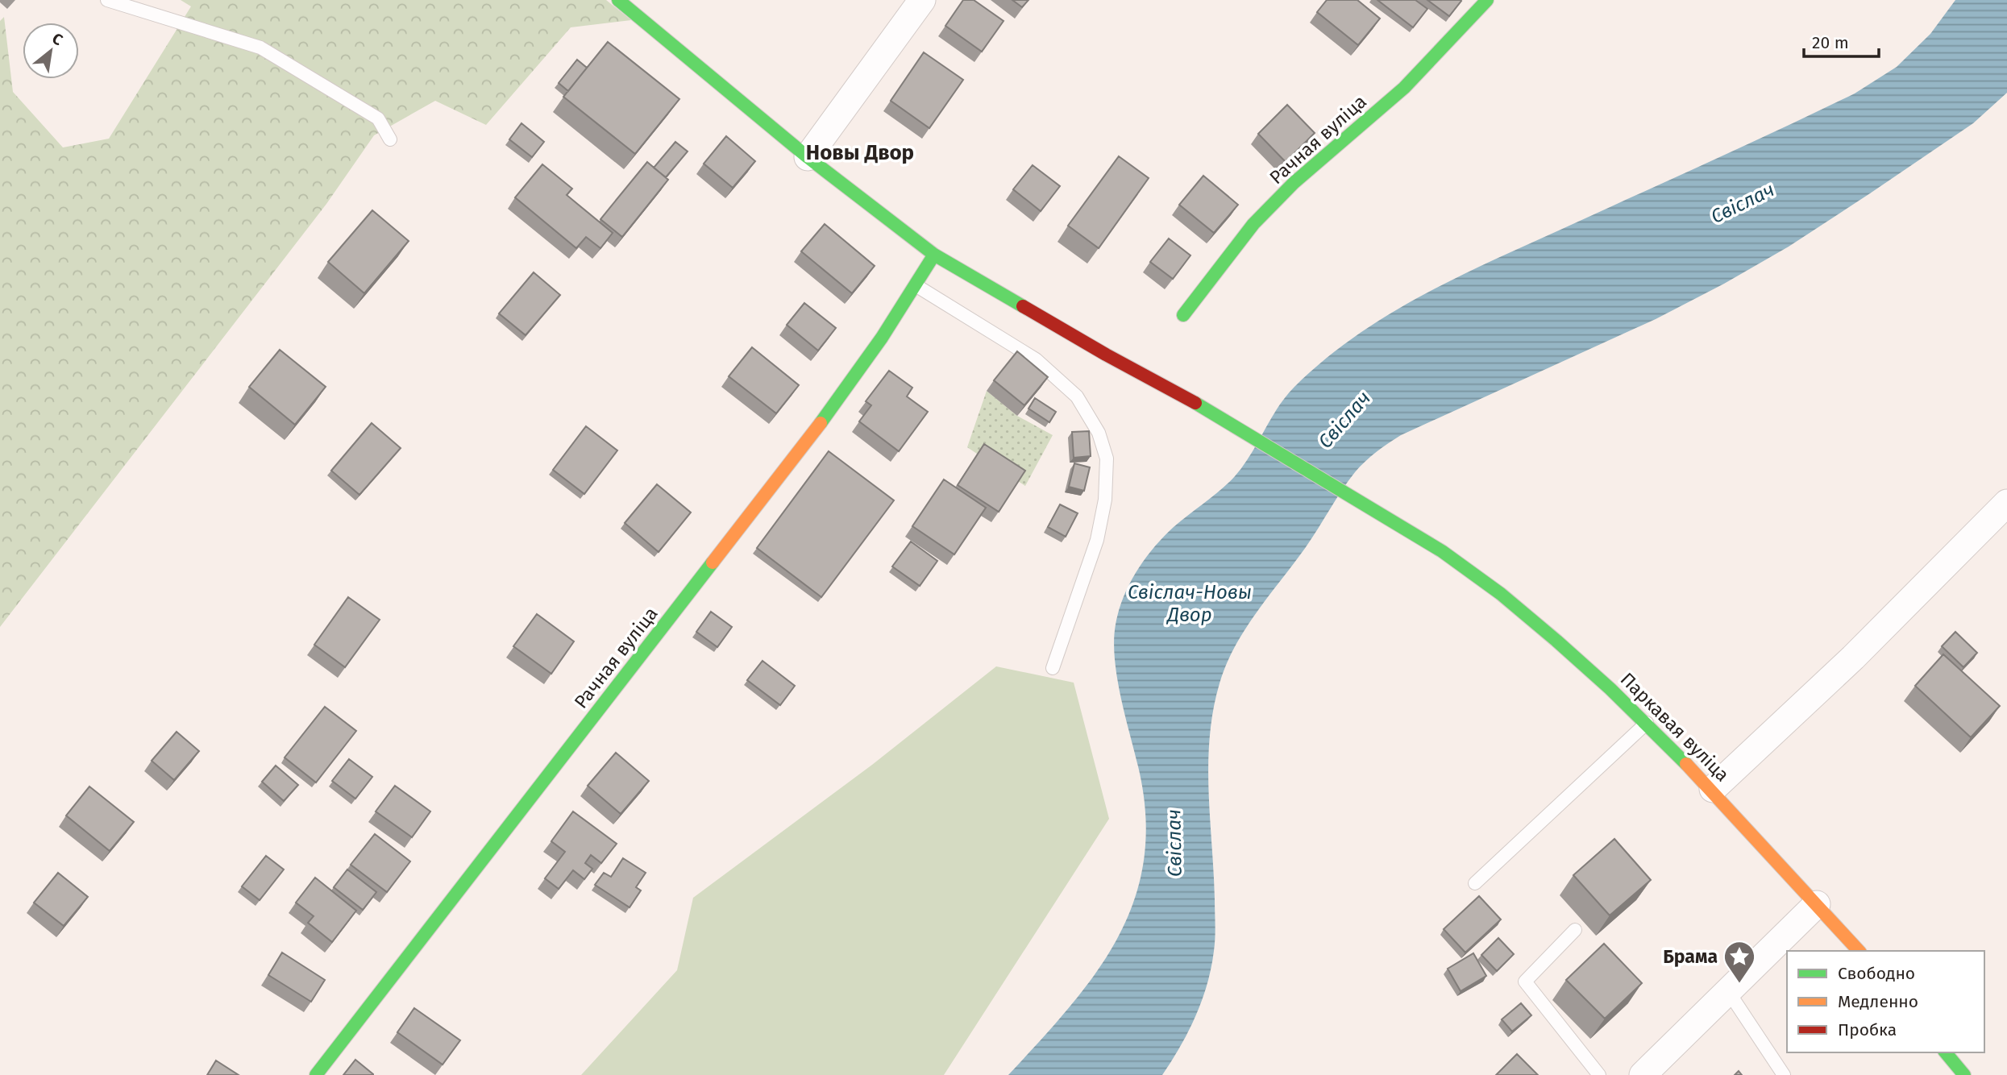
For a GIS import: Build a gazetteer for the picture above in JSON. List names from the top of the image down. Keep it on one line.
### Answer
{"streets":{"main road":["Рачная вуліца","Паркавая вуліца"]},"crossings":[["Рачная вуліца","Паркавая вуліца"]],"districts":["Новы Двор"],"water":["Свіслач","Свіслач-Новы Двор"],"places":{"place":["Брама"]},"legend":["Свободно","Медленно","Пробка"],"scale_bar":"20 m","north":"top right"}
